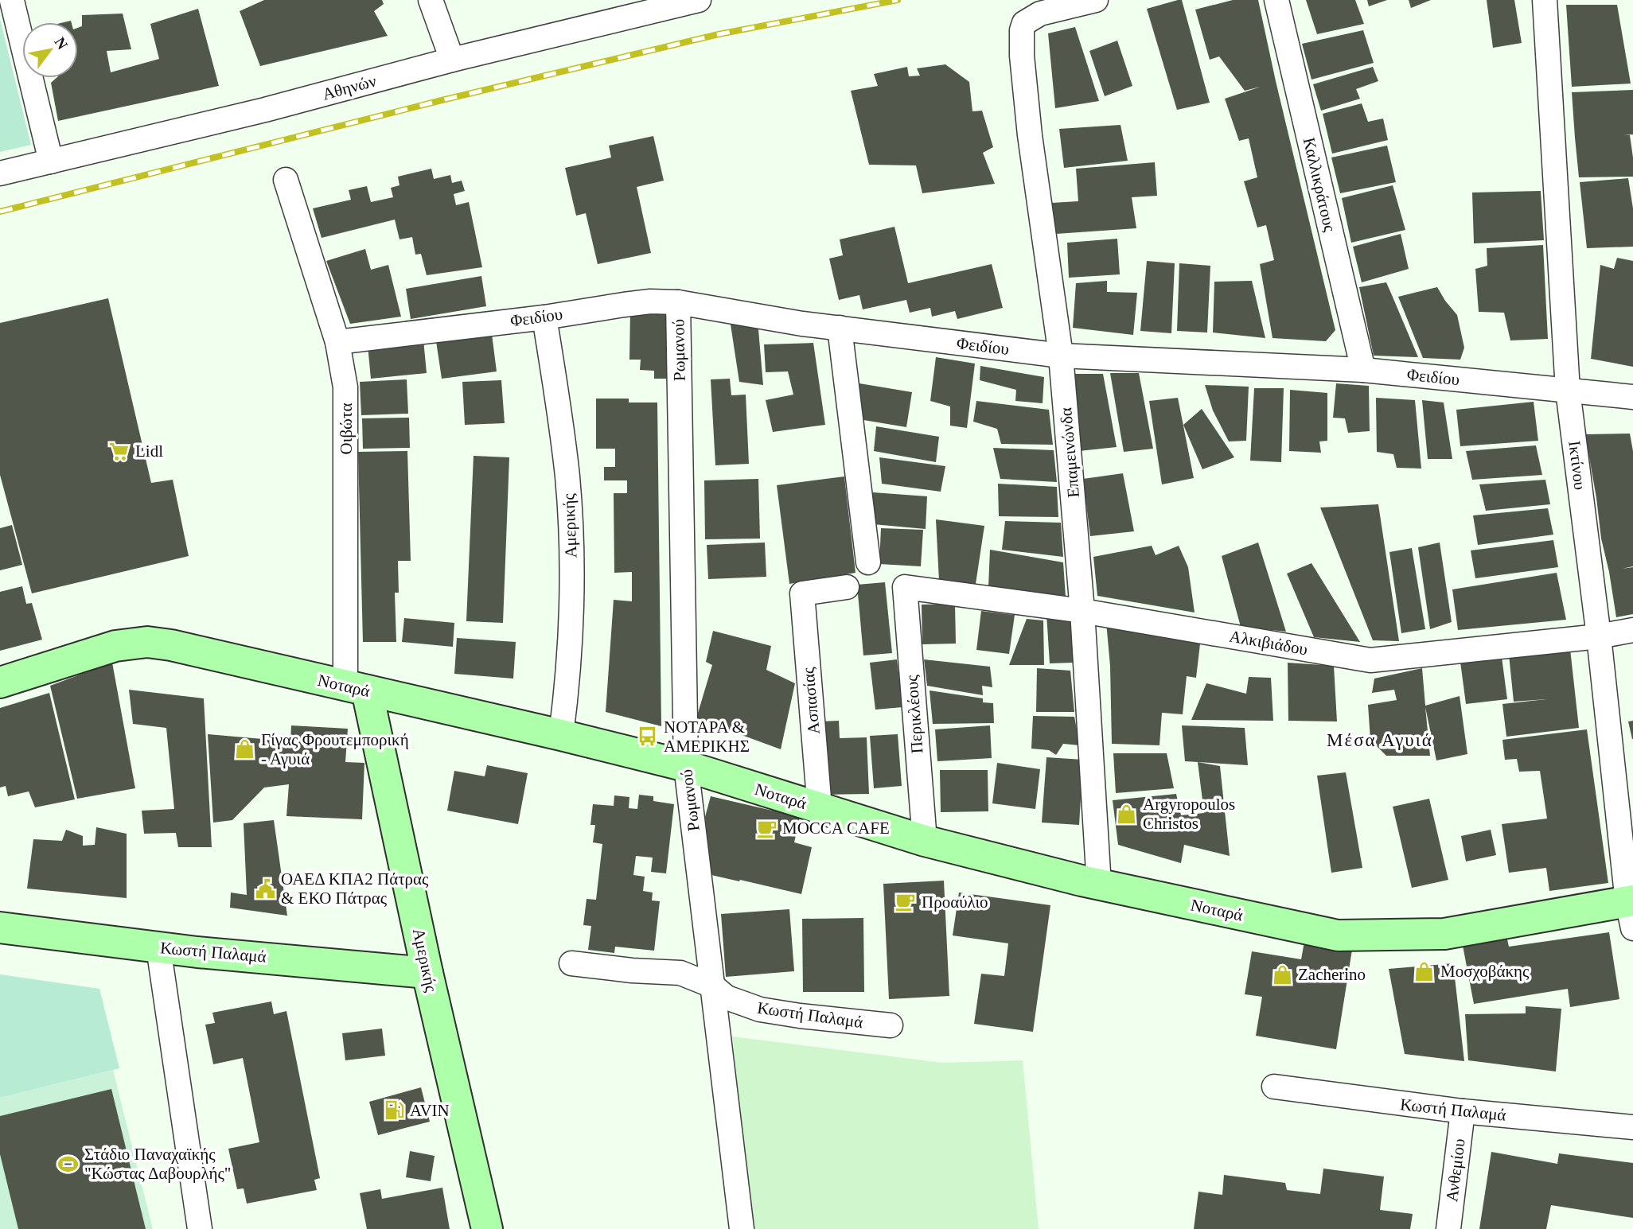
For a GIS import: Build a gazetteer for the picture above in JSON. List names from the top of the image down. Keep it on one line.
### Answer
{"streets":{"main road":["Αμερικής","Νοταρά","Κωστή Παλαμά"],"street":["Αθηνών","Καλλικράτους","Φειδίου","Ρωμανού","Οιβώτα","Επαμεινώνδα","Ικτίνου","Αλκιβιάδου","Ασπασίας","Περικλέους","Ανθεμίου"]},"crossings":[["Καλλικράτους","Φειδίου"],["Φειδίου","Ρωμανού"],["Φειδίου","Οιβώτα"],["Φειδίου","Επαμεινώνδα"],["Φειδίου","Ικτίνου"],["Φειδίου","Αμερικής"],["Ρωμανού","Νοταρά"],["Ρωμανού","Κωστή Παλαμά"],["Οιβώτα","Αμερικής"],["Οιβώτα","Νοταρά"],["Επαμεινώνδα","Αλκιβιάδου"],["Επαμεινώνδα","Νοταρά"],["Ικτίνου","Αλκιβιάδου"],["Ικτίνου","Νοταρά"],["Αμερικής","Νοταρά"],["Αμερικής","Κωστή Παλαμά"],["Αλκιβιάδου","Περικλέους"],["Νοταρά","Ασπασίας"],["Νοταρά","Περικλέους"],["Κωστή Παλαμά","Ανθεμίου"]],"districts":["Μέσα Αγυιά"],"places":{"supermarket":["Lidl"],"bus stop":["ΝΟΤΑΡΑ & ΑΜΕΡΙΚΗΣ"],"shop":["Γίγας Φρουτεμπορική - Αγυιά","Argyropoulos Christos","Μοσχοβάκης","Zacherino"],"cafe":["MOCCA CAFE","Προαύλιο"],"public building":["ΟΑΕΔ ΚΠΑ2 Πάτρας & ΕΚΟ Πάτρας"],"fuel station":["AVIN"],"sports":["Στάδιο Παναχαϊκής \"Κώστας Δαβουρλής\""]},"north":"top right"}
